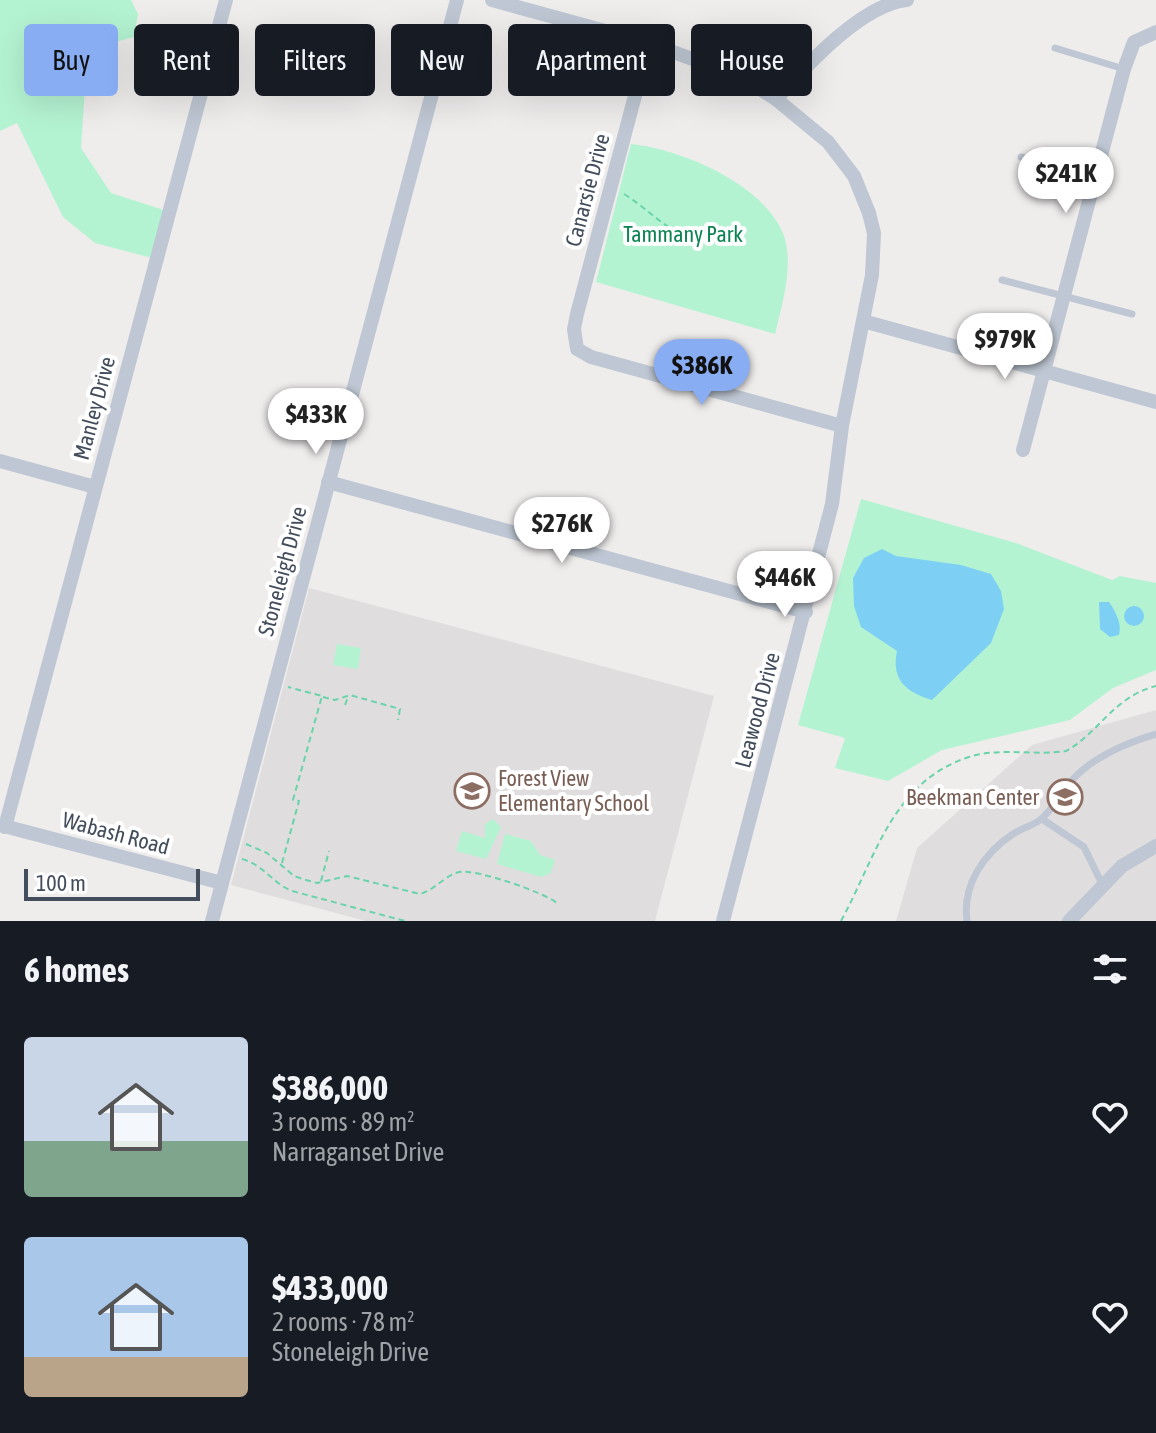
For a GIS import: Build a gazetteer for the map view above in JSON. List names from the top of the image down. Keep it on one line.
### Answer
{"streets":{"street":["Canarsie Drive","Manley Drive","Stoneleigh Drive","Leawood Drive","Wabash Road"]},"crossings":[["Canarsie Drive","Leawood Drive"],["Manley Drive","Wabash Road"],["Stoneleigh Drive","Wabash Road"]],"parks":["Tammany Park"],"places":{"school or university":["Forest View Elementary School","Beekman Center"]},"scale_bar":"100 m","page":{"chip":["Buy","Rent","Filters","New","Apartment","House"],"price":["$241K","$979K","$386K","$433K","$276K","$446K"],"scale":"100 m","heading":"6 homes","list":[{"name":"$386,000","note":"3 rooms · 89 m² · Narraganset Drive"},{"name":"$433,000","note":"2 rooms · 78 m² · Stoneleigh Drive"}]}}
